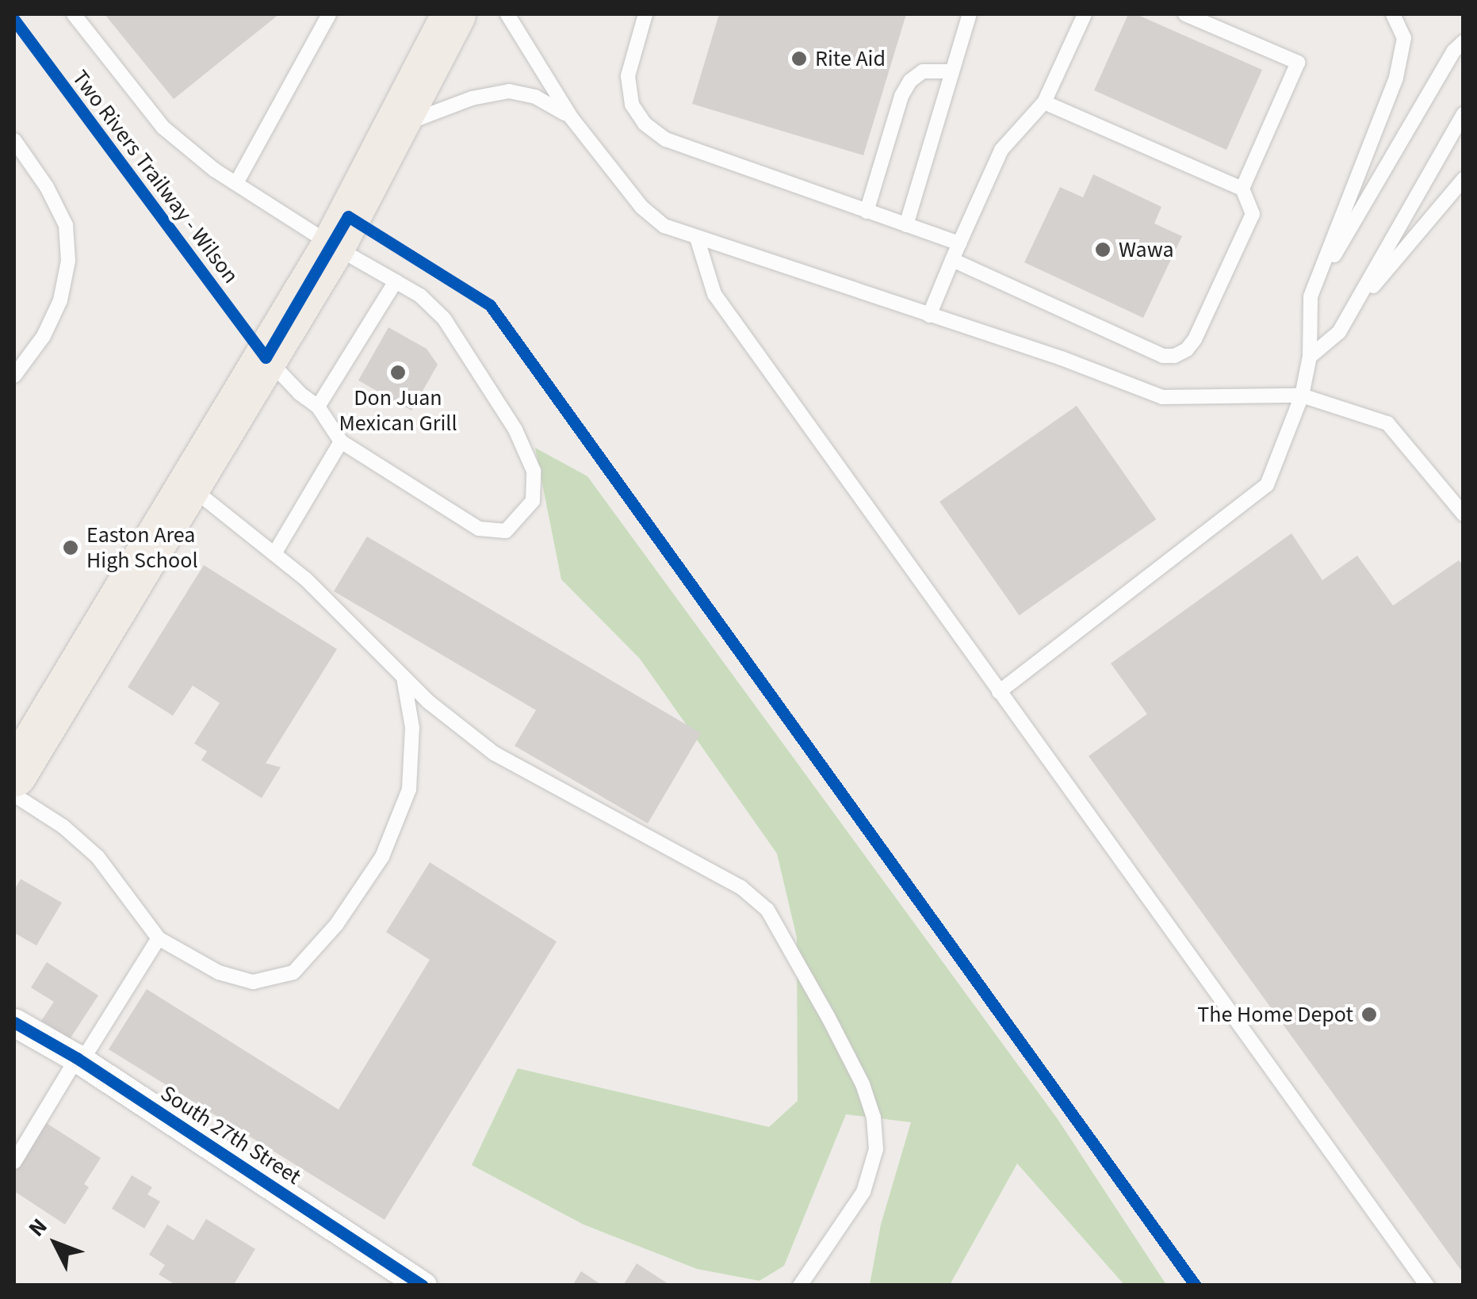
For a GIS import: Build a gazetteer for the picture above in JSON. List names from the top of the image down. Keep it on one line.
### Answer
{"streets":{"street":["South 27th Street"],"cycle path":["Two Rivers Trailway - Wilson"]},"places":["Rite Aid","Wawa","Don Juan Mexican Grill","Easton Area High School","The Home Depot"],"north":"top left"}
